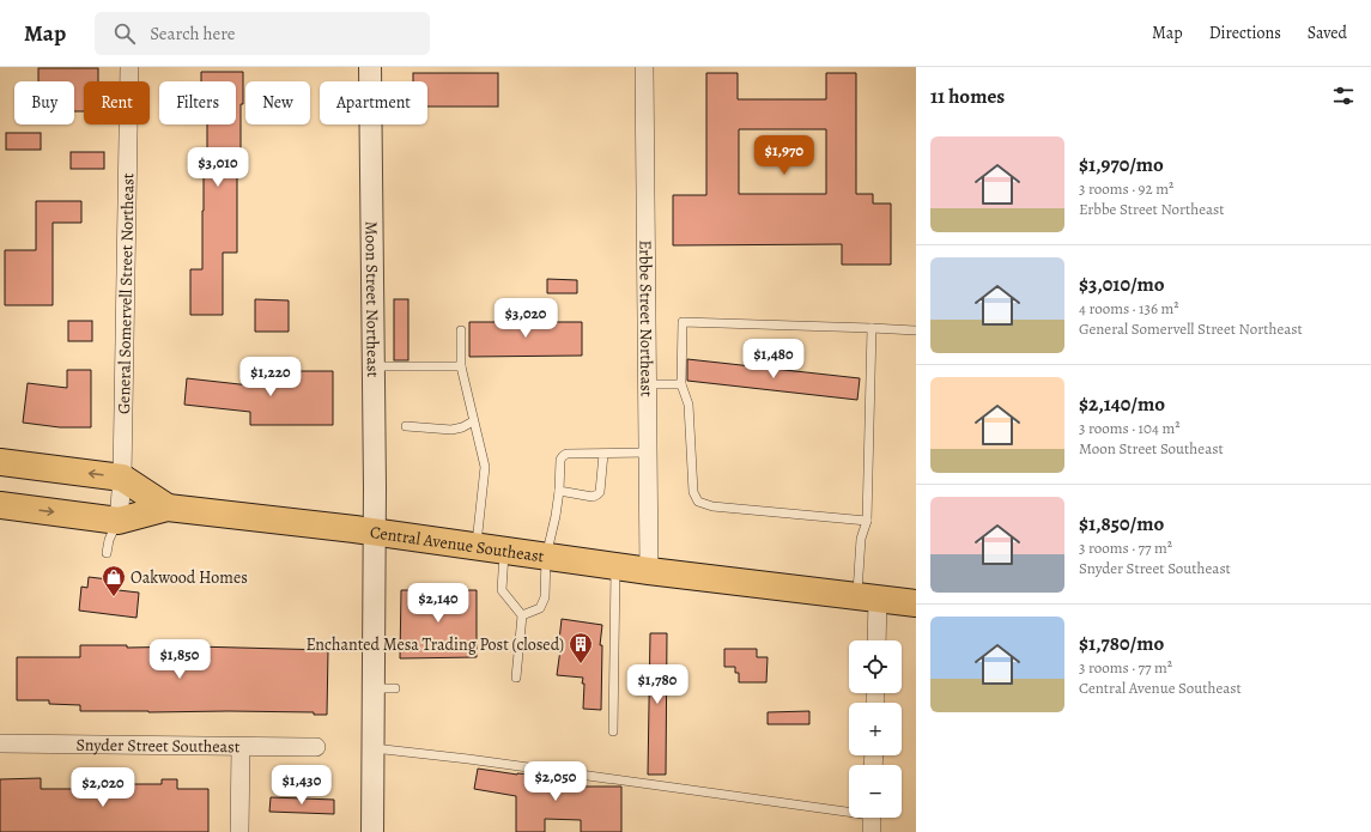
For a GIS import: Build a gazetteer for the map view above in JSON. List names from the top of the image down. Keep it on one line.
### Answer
{"streets":{"main road":["Central Avenue Southeast"],"street":["General Somervell Street Northeast","Moon Street Northeast","Erbbe Street Northeast","Snyder Street Southeast"]},"crossings":[["General Somervell Street Northeast","Central Avenue Southeast"],["Moon Street Northeast","Central Avenue Southeast"],["Erbbe Street Northeast","Central Avenue Southeast"]],"places":{"shop":["Oakwood Homes"],"building":["Enchanted Mesa Trading Post (closed)"]},"page":{"header":"Map","search":"Search here","nav":["Map","Directions","Saved"],"heading":"11 homes","chip":["Buy","Rent","Filters","New","Apartment"],"list":[{"name":"$1,970/mo","note":"3 rooms · 92 m² · Erbbe Street Northeast"},{"name":"$3,010/mo","note":"4 rooms · 136 m² · General Somervell Street Northeast"},{"name":"$2,140/mo","note":"3 rooms · 104 m² · Moon Street Southeast"},{"name":"$1,850/mo","note":"3 rooms · 77 m² · Snyder Street Southeast"},{"name":"$1,780/mo","note":"3 rooms · 77 m² · Central Avenue Southeast"}],"price":["$1,970","$3,010","$3,020","$1,480","$1,220","$2,140","$1,850","$1,780","$2,050","$1,430","$2,020"],"map_buttons":["+","−"]}}
